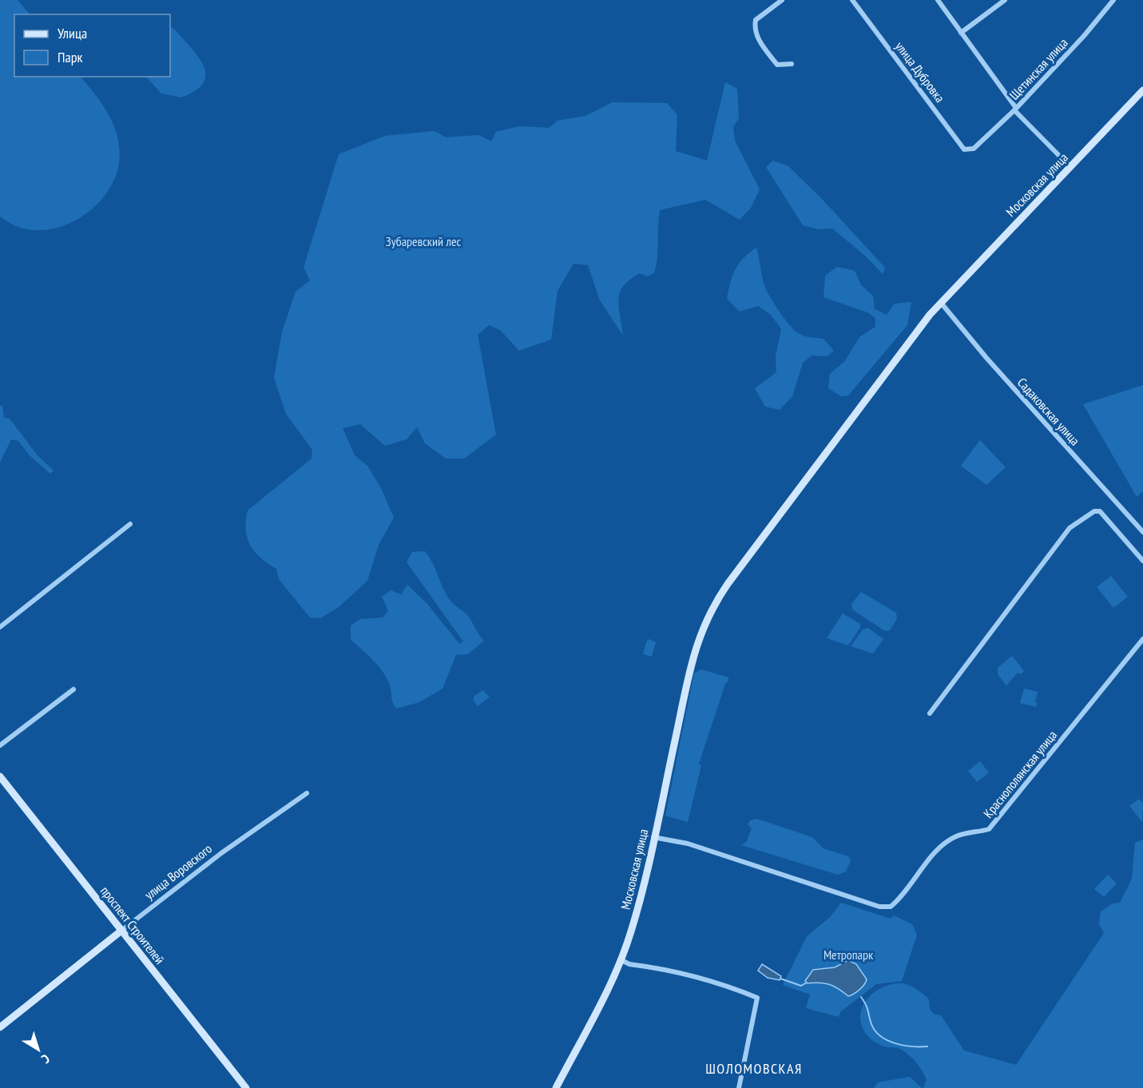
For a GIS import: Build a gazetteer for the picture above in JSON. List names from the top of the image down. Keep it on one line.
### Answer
{"streets":{"main road":["Московская улица","улица Воровского","проспект Строителей"],"street":["Щетинская улица","улица Дубровка","Садаковская улица","Краснополянская улица"]},"crossings":[["Щетинская улица","улица Дубровка"],["Московская улица","Садаковская улица"],["Московская улица","Краснополянская улица"],["улица Воровского","проспект Строителей"]],"districts":["ШОЛОМОВСКАЯ"],"parks":["Зубаревский лес","Метропарк"],"legend":["Улица","Парк"],"north":"bottom right"}
